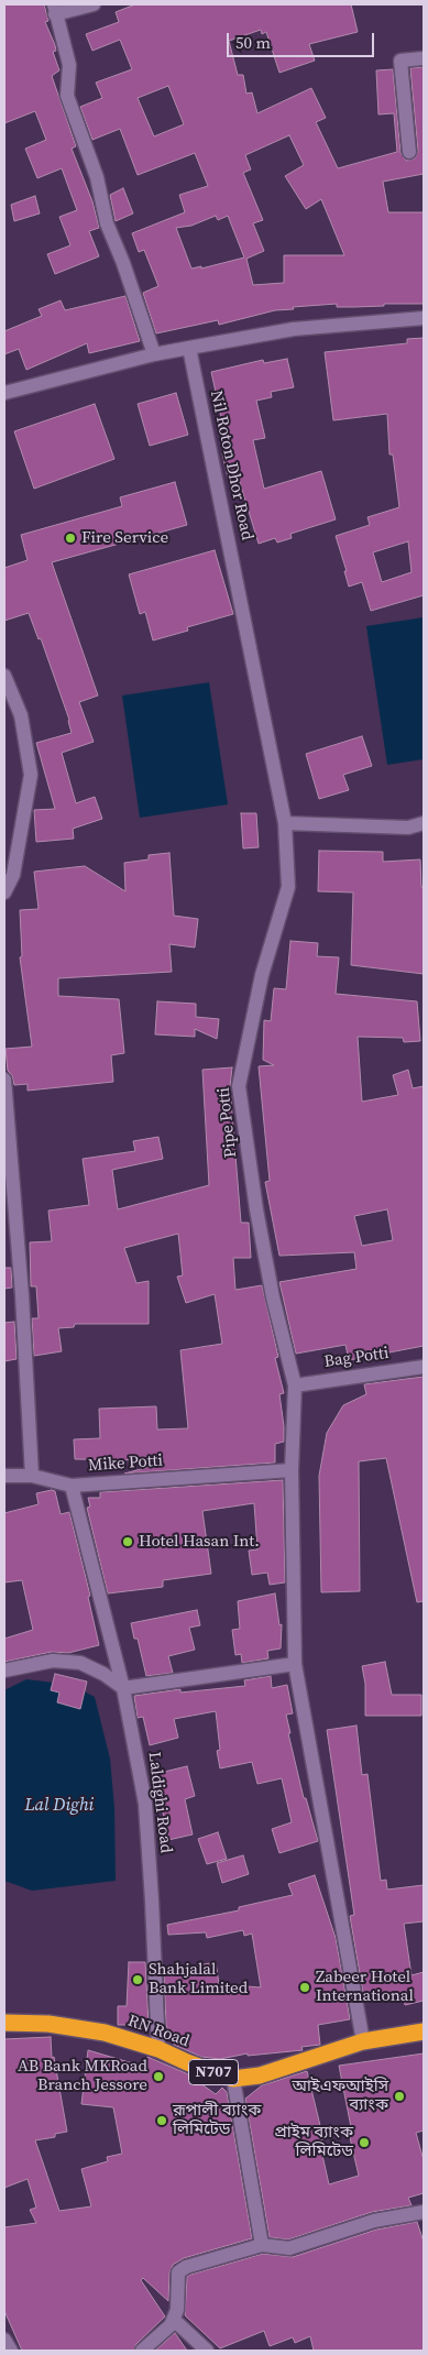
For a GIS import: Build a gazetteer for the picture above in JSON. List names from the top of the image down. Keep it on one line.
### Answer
{"streets":{"highway":["RN Road","N707"],"street":["Nil Roton Dhor Road","Pipe Potti","Bag Potti","Mike Potti","Laldighi Road"]},"crossings":[["Nil Roton Dhor Road","Pipe Potti"],["Pipe Potti","Bag Potti"],["Pipe Potti","Mike Potti"],["Pipe Potti","RN Road"],["Mike Potti","Laldighi Road"],["Laldighi Road","RN Road"]],"water":["Lal Dighi"],"places":["Fire Service","Hotel Hasan Int.","Shahjalal Bank Limited","Zabeer Hotel International","AB Bank MKRoad Branch Jessore","আইএফআইসি ব্যাংক","রূপালী ব্যাংক লিমিটেড","প্রাইম ব্যাংক লিমিটেড"],"scale_bar":"50 m"}
